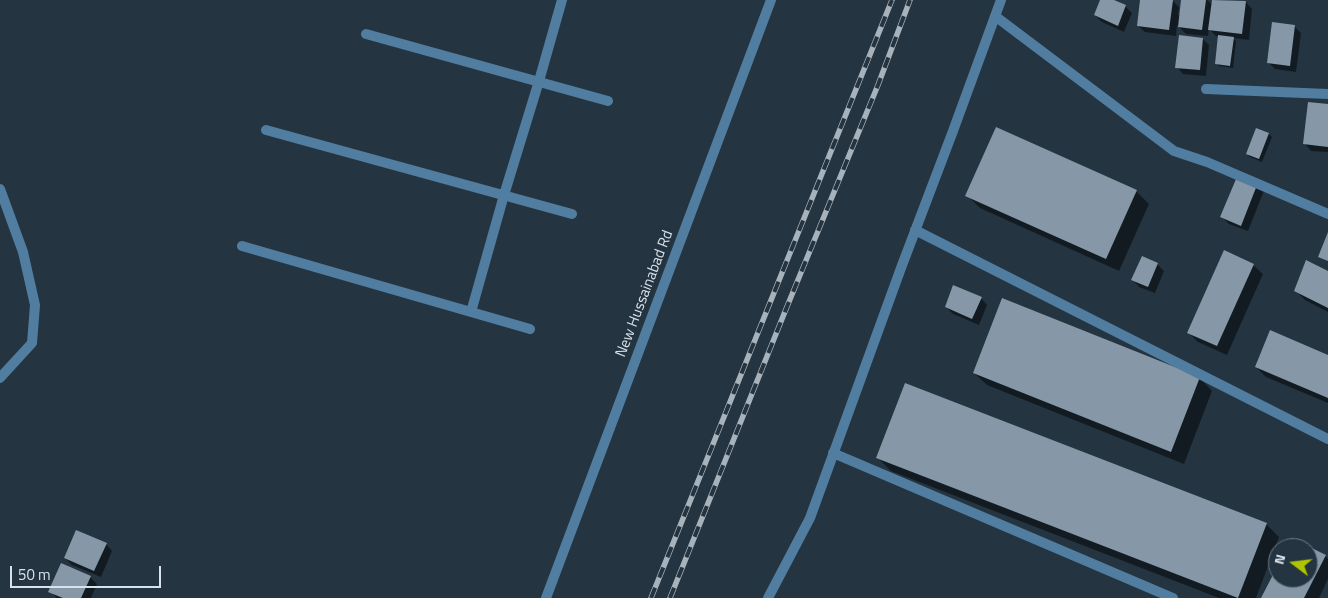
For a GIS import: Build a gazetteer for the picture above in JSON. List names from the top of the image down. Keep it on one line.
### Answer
{"streets":{"street":["New Hussainabad Rd"]},"scale_bar":"50 m","north":"left"}
